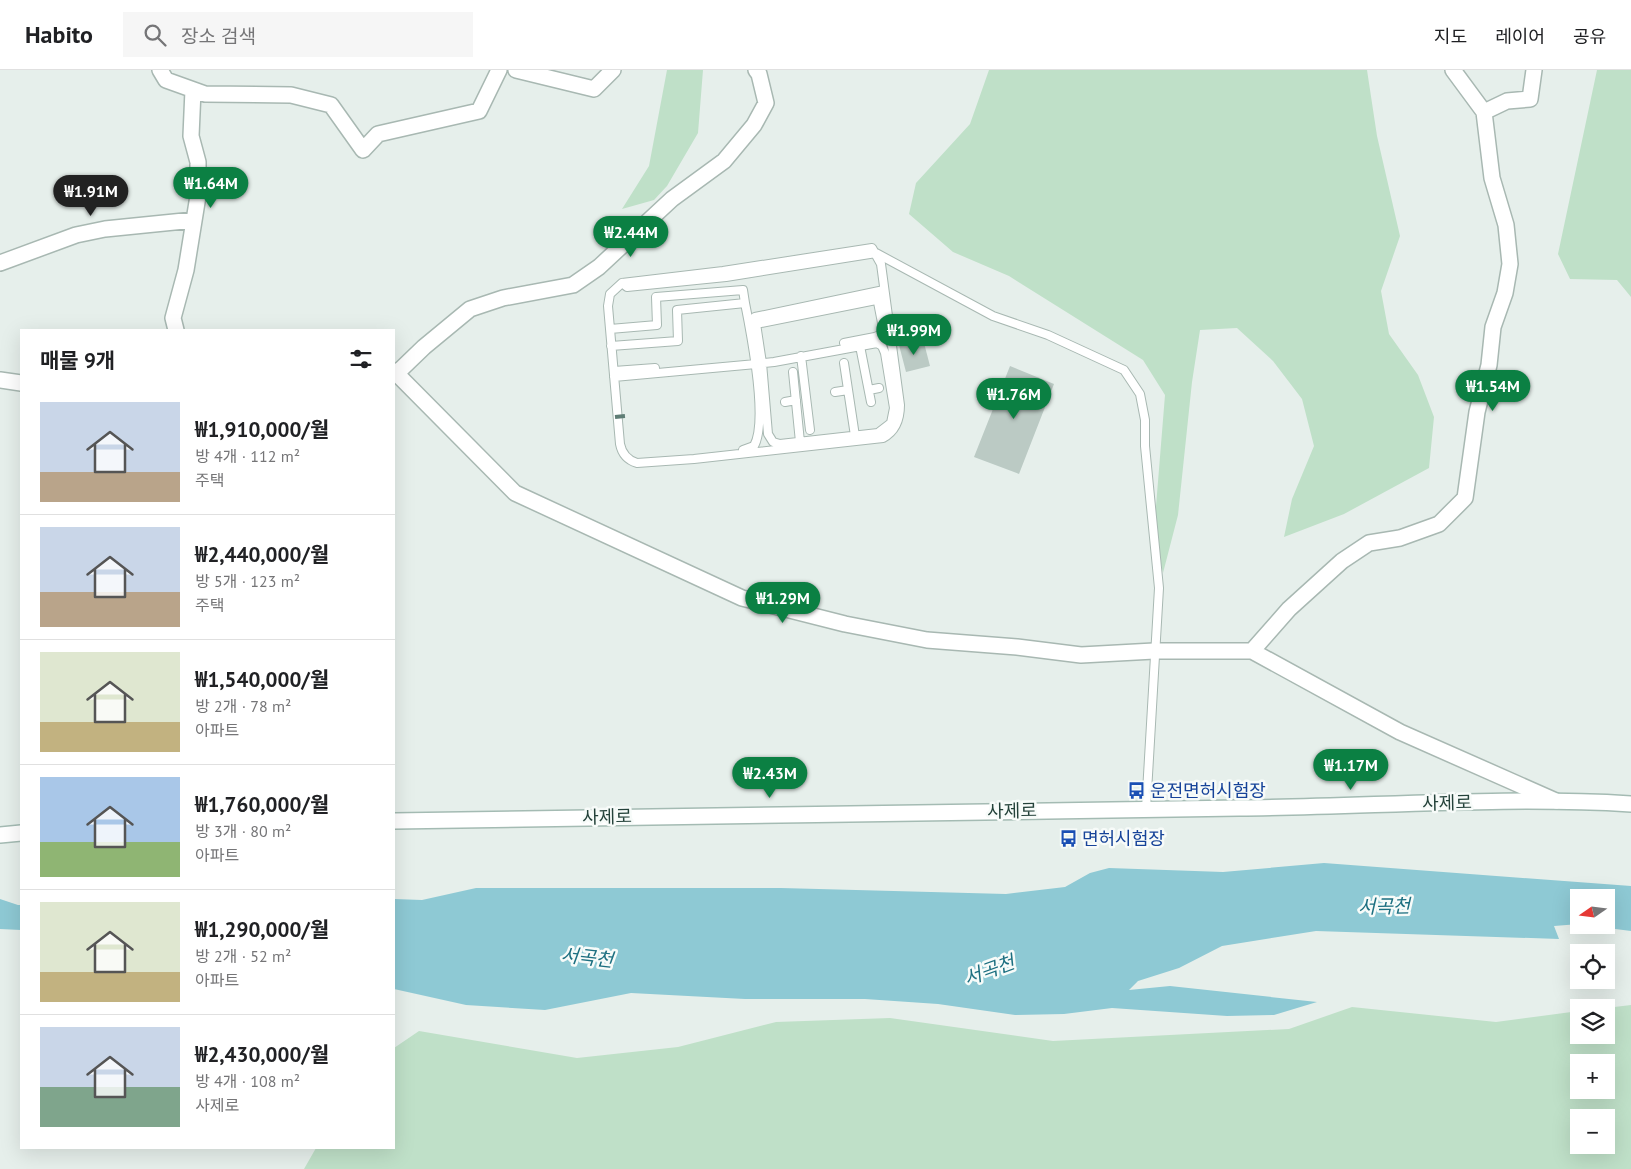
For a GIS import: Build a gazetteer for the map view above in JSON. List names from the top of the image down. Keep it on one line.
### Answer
{"streets":{"street":["사제로"]},"water":["서곡천"],"places":{"bus stop":["운전면허시험장","면허시험장"]},"north":"left","page":{"header":"Habito","search":"장소 검색","nav":["지도","레이어","공유"],"price":["₩1.64M","₩1.91M","₩2.44M","₩1.99M","₩1.54M","₩1.76M","₩1.29M","₩1.17M","₩2.43M"],"heading":"매물 9개","list":[{"name":"₩1,910,000/월","note":"방 4개 · 112 m² · 주택"},{"name":"₩2,440,000/월","note":"방 5개 · 123 m² · 주택"},{"name":"₩1,540,000/월","note":"방 2개 · 78 m² · 아파트"},{"name":"₩1,760,000/월","note":"방 3개 · 80 m² · 아파트"},{"name":"₩1,290,000/월","note":"방 2개 · 52 m² · 아파트"},{"name":"₩2,430,000/월","note":"방 4개 · 108 m² · 사제로"}],"map_buttons":["+","−"]}}
